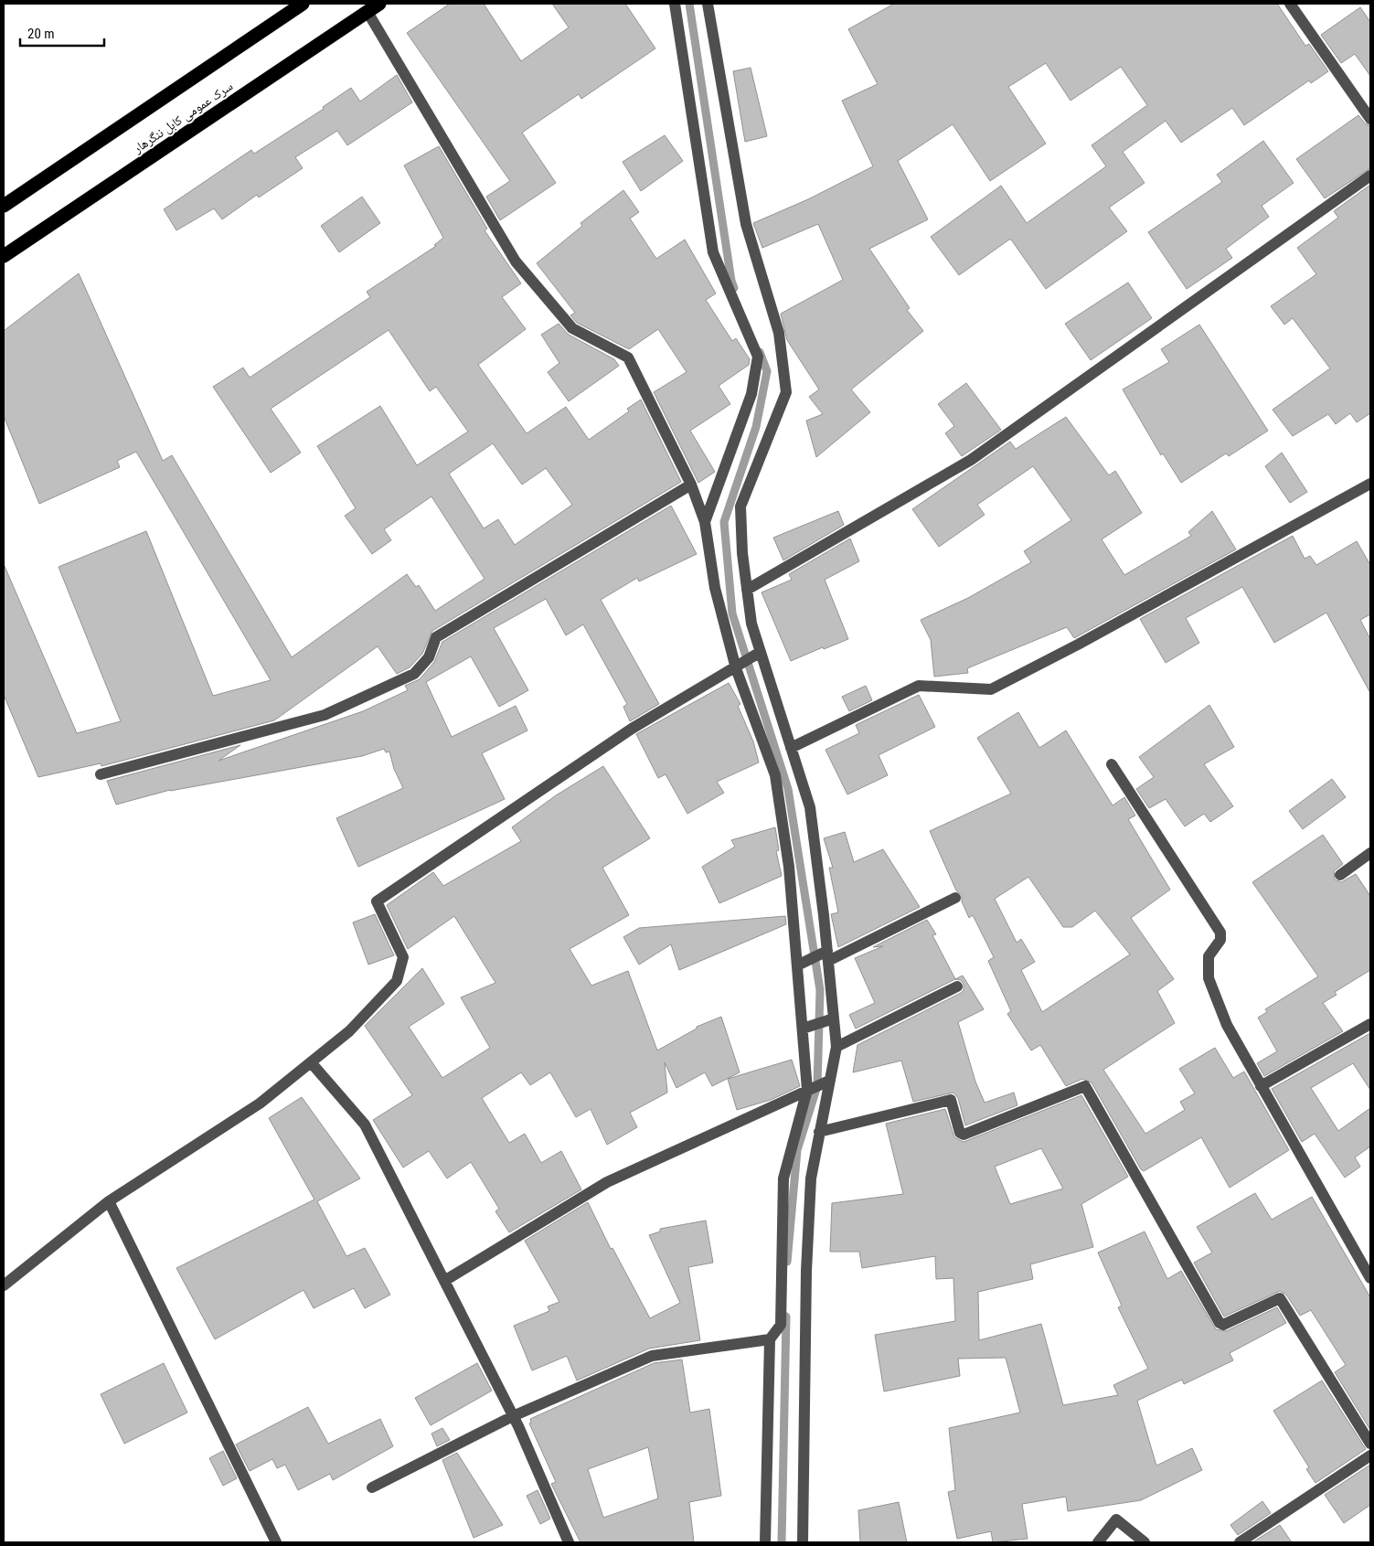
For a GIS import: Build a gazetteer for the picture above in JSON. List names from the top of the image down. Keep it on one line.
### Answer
{"streets":{"highway":["سرک عمومی کابل ننگرهار"]},"scale_bar":"20 m"}
